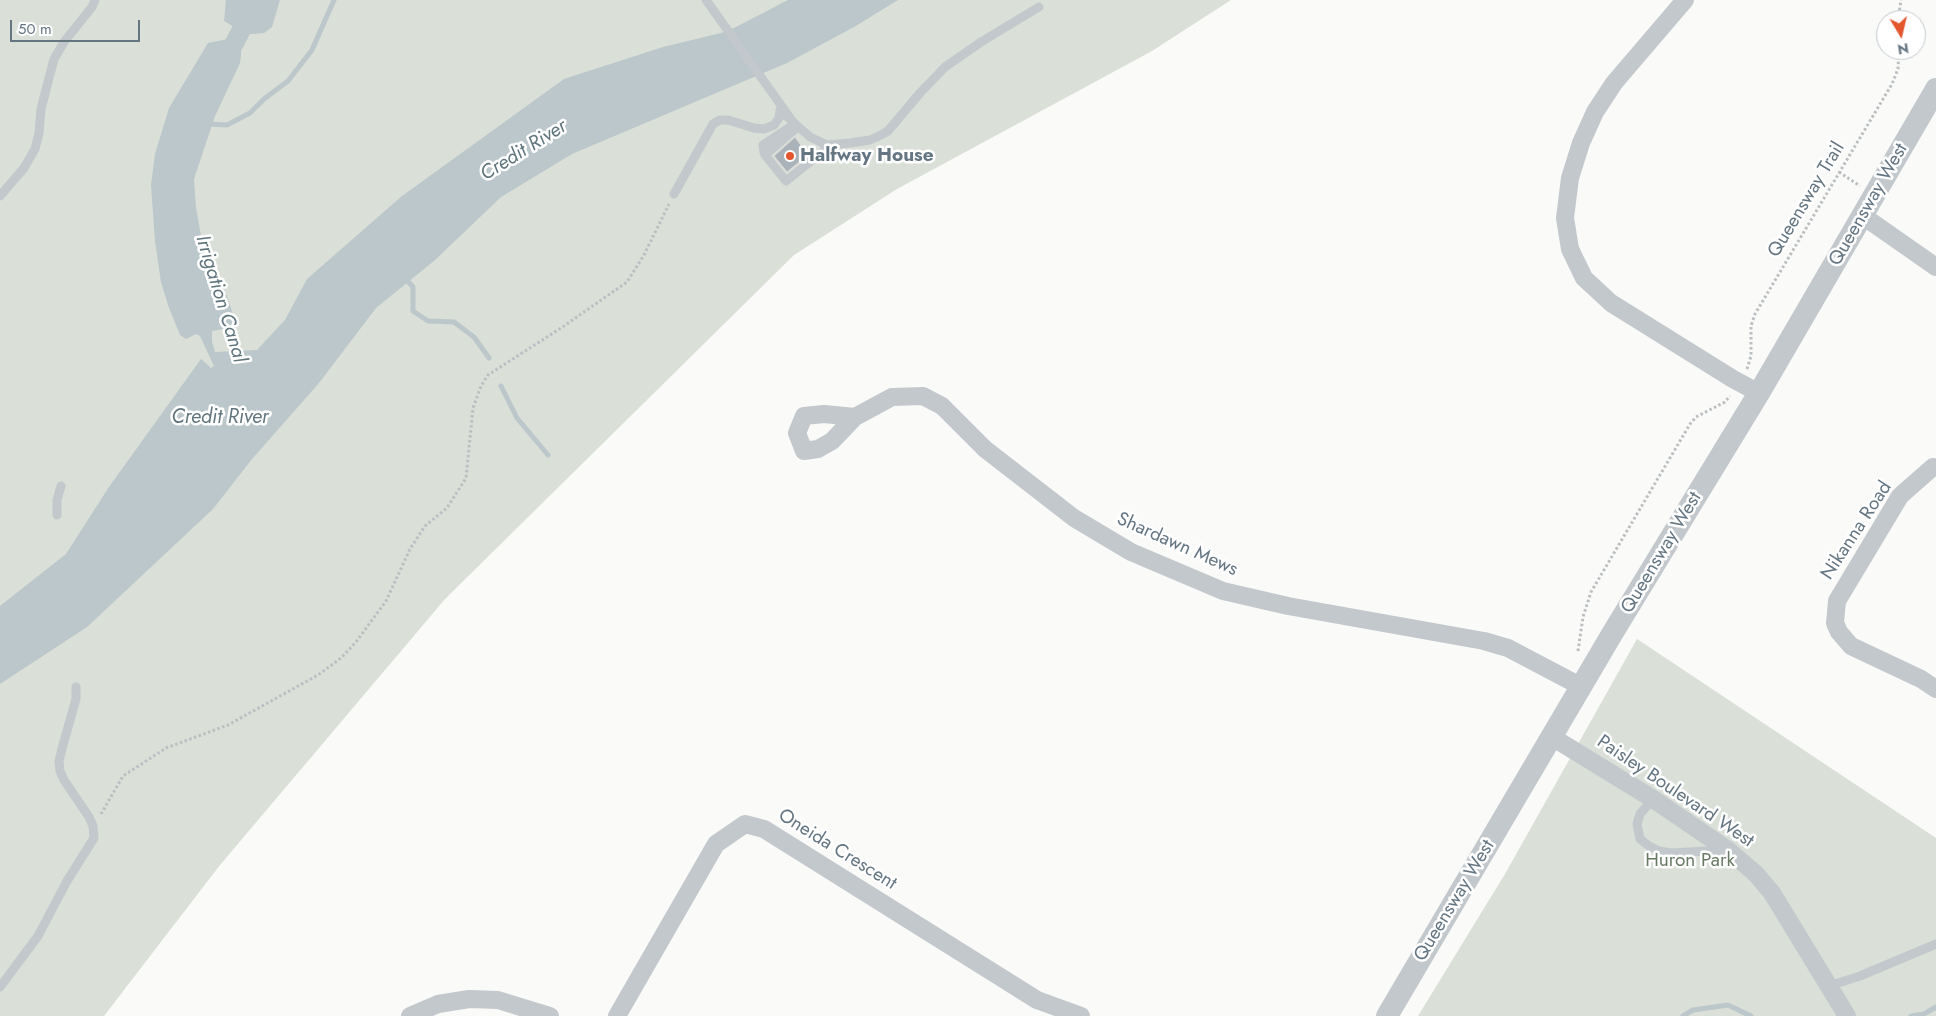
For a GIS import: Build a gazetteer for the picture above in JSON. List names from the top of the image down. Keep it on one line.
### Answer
{"streets":{"street":["Queensway West","Nikanna Road","Shardawn Mews","Paisley Boulevard West","Oneida Crescent"],"path":["Queensway Trail"]},"crossings":[["Queensway West","Shardawn Mews"],["Queensway West","Paisley Boulevard West"]],"water":["Credit River","Irrigation Canal"],"parks":["Huron Park"],"places":["Halfway House"],"scale_bar":"50 m","north":"bottom"}
